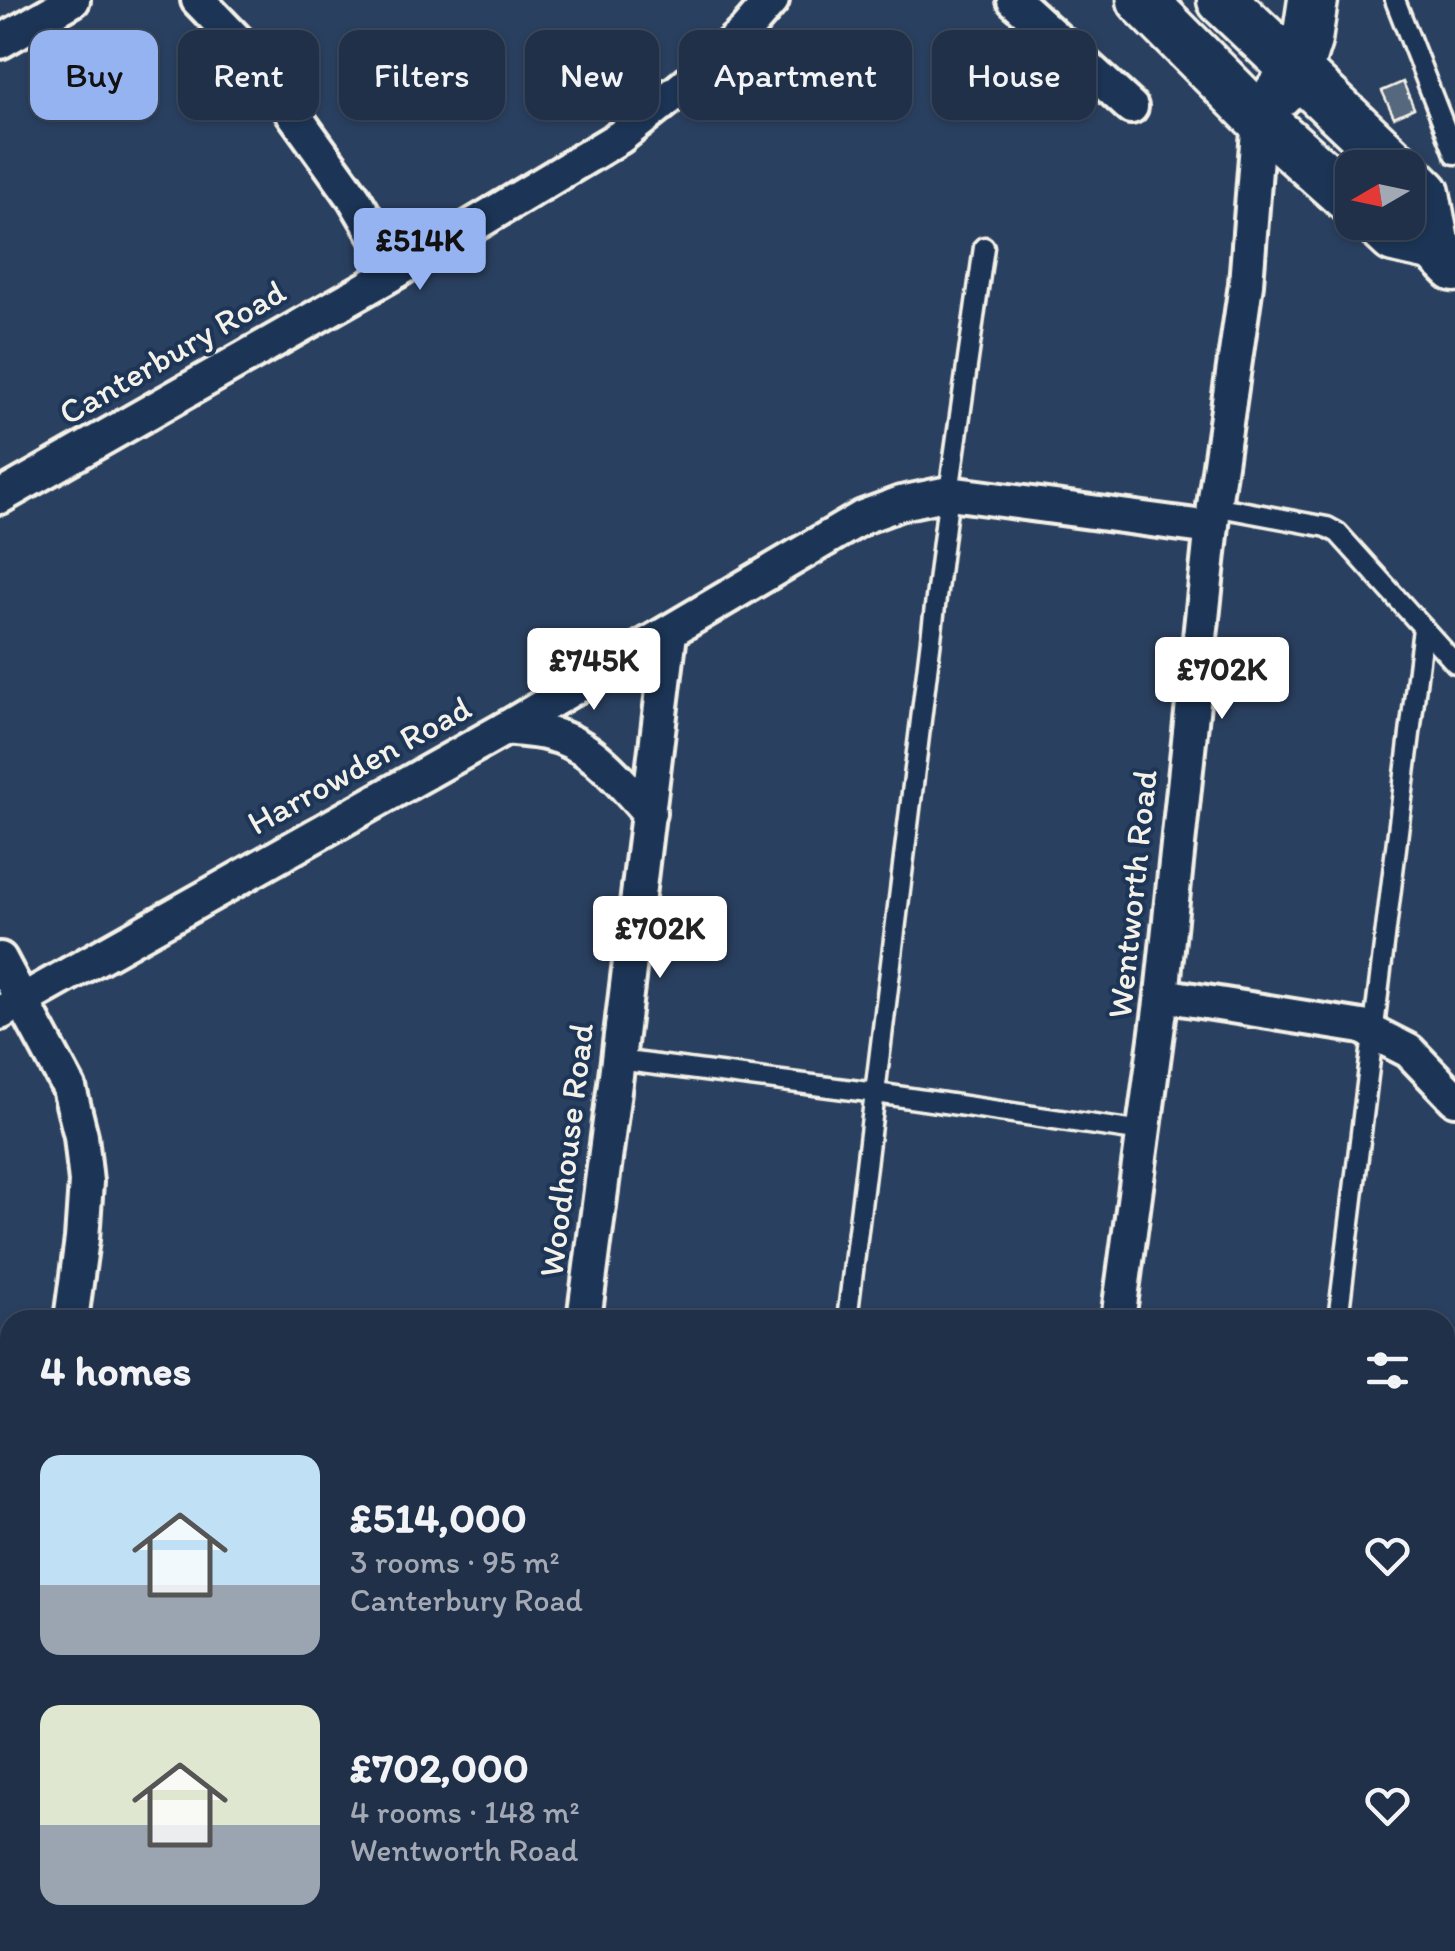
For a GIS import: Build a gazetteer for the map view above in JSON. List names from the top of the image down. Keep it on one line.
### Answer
{"streets":{"street":["Canterbury Road","Harrowden Road","Wentworth Road","Woodhouse Road"]},"crossings":[["Harrowden Road","Wentworth Road"],["Harrowden Road","Woodhouse Road"]],"north":"left","page":{"chip":["Buy","Rent","Filters","New","Apartment","House"],"price":["£514K","£745K","£702K","£702K"],"heading":"4 homes","list":[{"name":"£514,000","note":"3 rooms · 95 m² · Canterbury Road"},{"name":"£702,000","note":"4 rooms · 148 m² · Wentworth Road"}]}}
